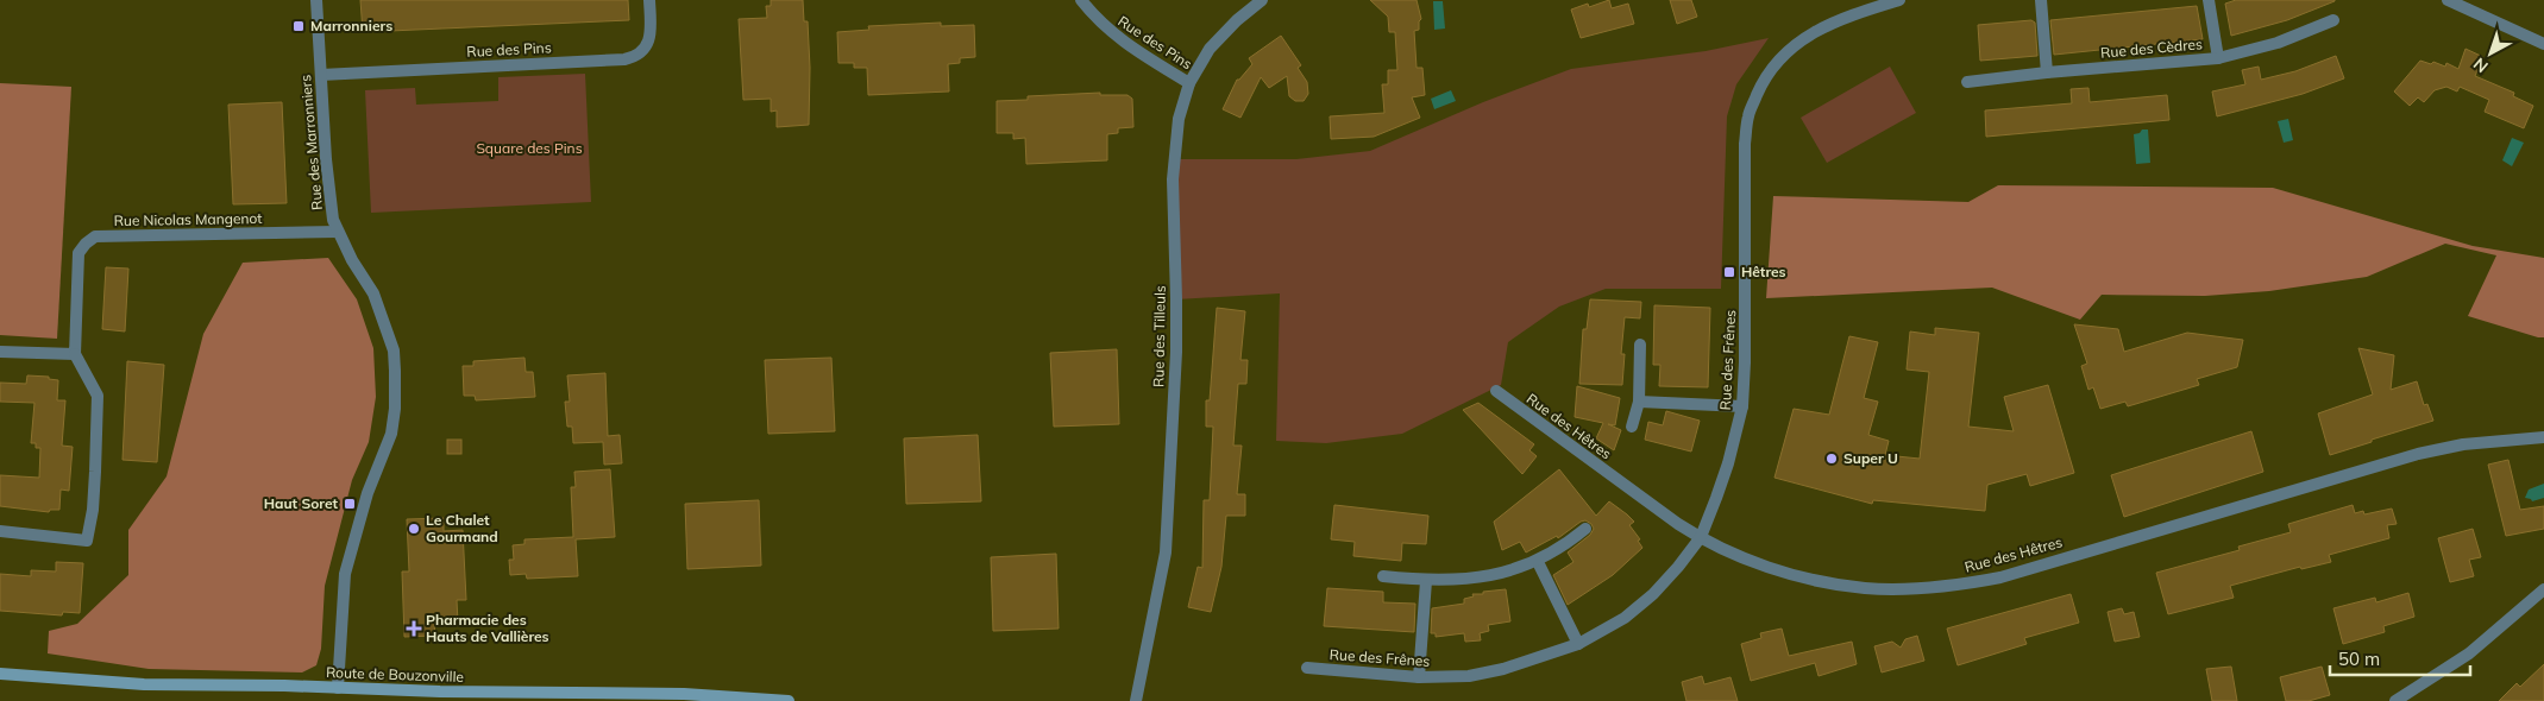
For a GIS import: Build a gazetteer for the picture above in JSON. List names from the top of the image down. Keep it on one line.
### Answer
{"streets":{"main road":["Route de Bouzonville"],"street":["Rue des Pins","Rue des Cèdres","Rue des Marronniers","Rue Nicolas Mangenot","Rue des Tilleuls","Rue des Frênes","Rue des Hêtres"]},"crossings":[["Rue des Pins","Rue des Marronniers"],["Rue des Pins","Rue des Tilleuls"],["Rue des Marronniers","Rue Nicolas Mangenot"],["Rue des Marronniers","Route de Bouzonville"],["Rue des Frênes","Rue des Hêtres"]],"parks":["Square des Pins"],"places":{"transit":["Marronniers","Hêtres","Haut Soret"],"other":["Super U","Le Chalet Gourmand"],"health":["Pharmacie des Hauts de Vallières"]},"scale_bar":"50 m","north":"bottom left"}
